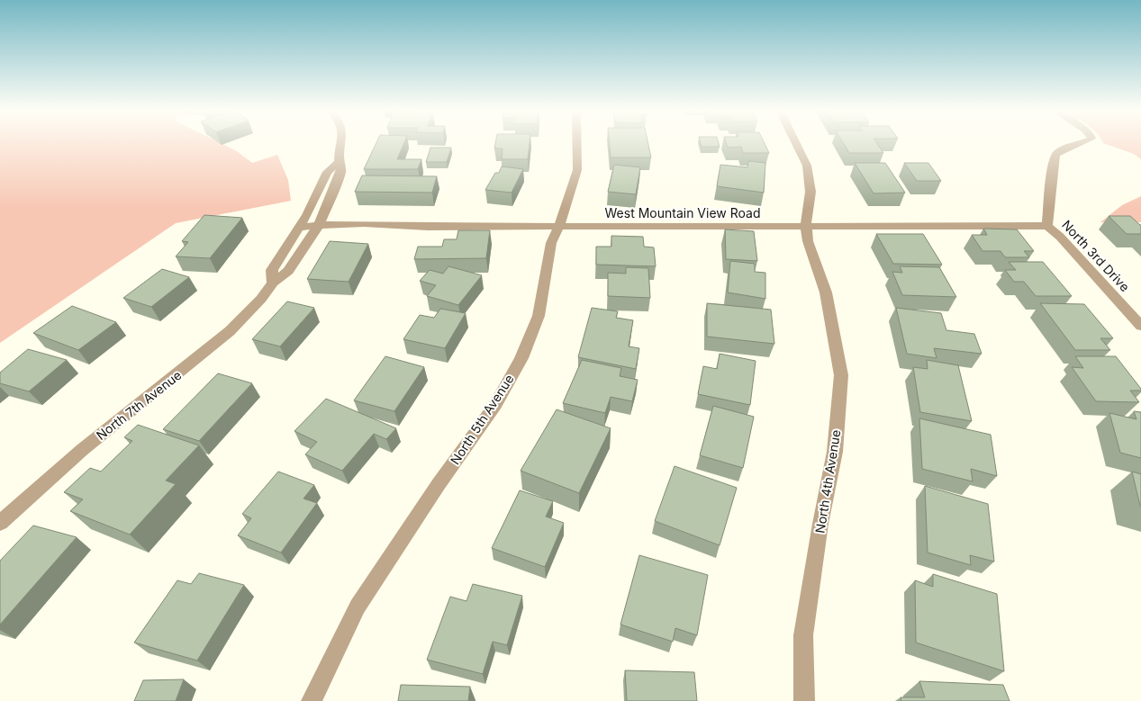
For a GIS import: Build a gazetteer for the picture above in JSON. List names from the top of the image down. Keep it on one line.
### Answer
{"streets":{"street":["West Mountain View Road","North 3rd Drive","North 7th Avenue","North 5th Avenue","North 4th Avenue"]},"crossings":[["West Mountain View Road","North 3rd Drive"],["West Mountain View Road","North 5th Avenue"],["West Mountain View Road","North 4th Avenue"]]}
